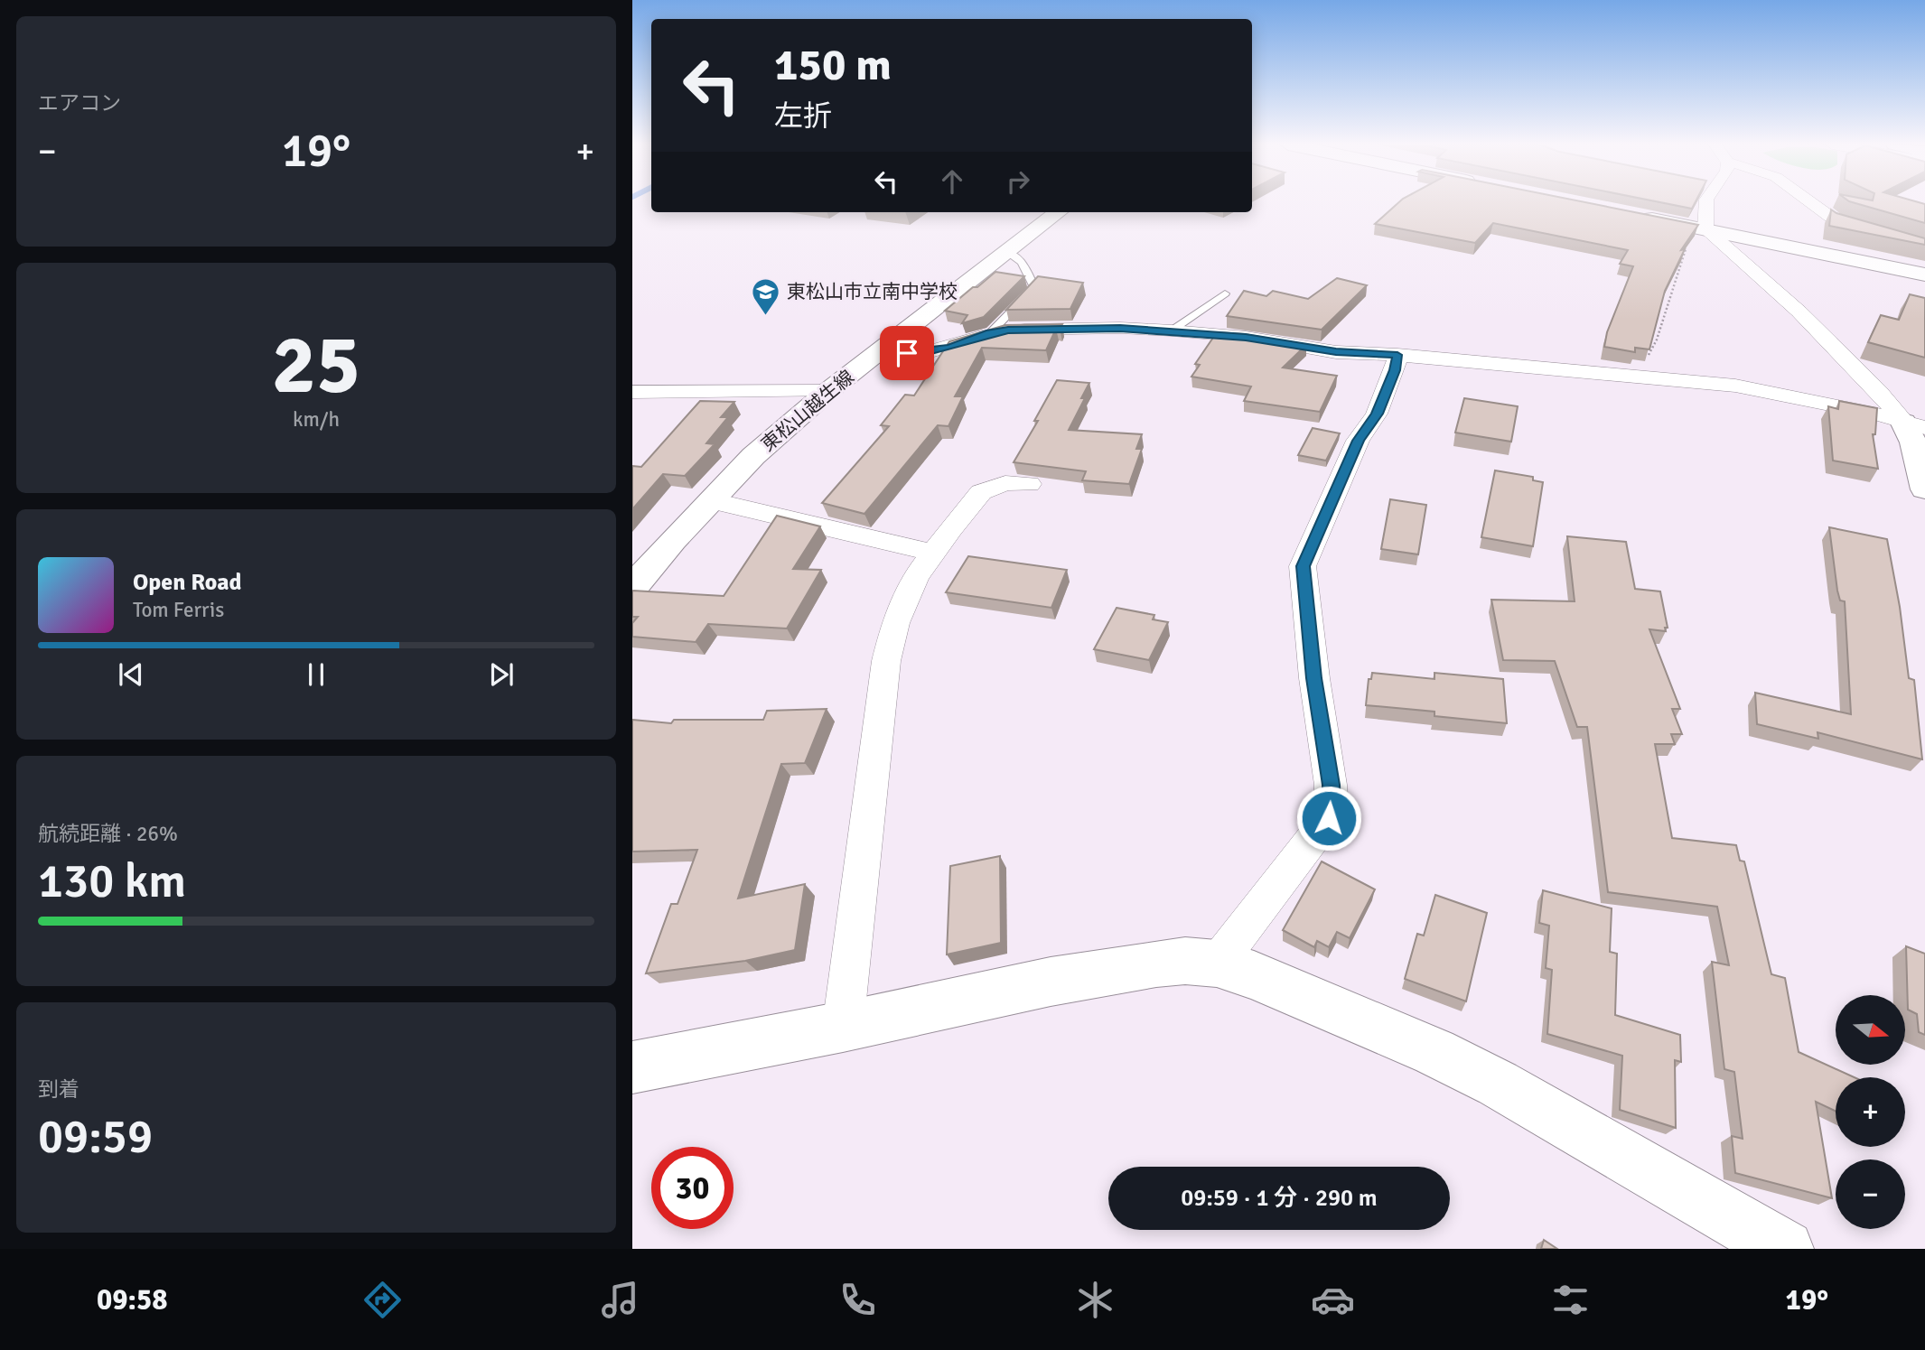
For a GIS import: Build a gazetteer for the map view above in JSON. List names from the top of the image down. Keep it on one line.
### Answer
{"streets":{"main road":["東松山越生線"]},"places":{"school or university":["東松山市立南中学校"]},"north":"right","page":{"tile":["エアコン",["25","km/h"],["航続距離 · 26%","130 km"],["到着","09:59"]],"turn":["150 m","左折"],"heat":["−","19°","+"],"song":["Open Road","Tom Ferris"],"map_buttons":["+","−"],"limit":"30","trip":"09:59 · 1 分 · 290 m","tabs":["09:58","19°"]}}
